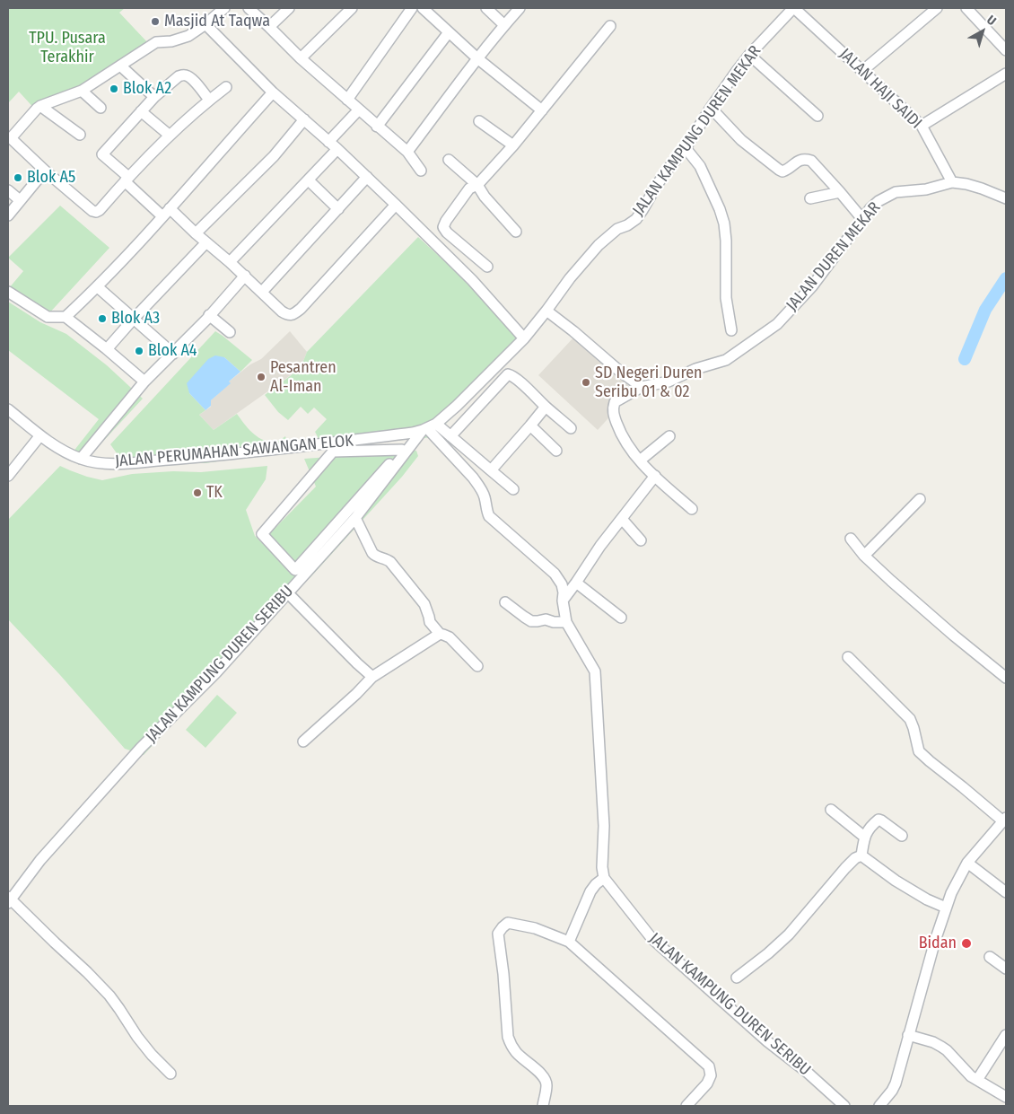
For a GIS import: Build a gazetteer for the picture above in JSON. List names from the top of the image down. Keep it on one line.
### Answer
{"streets":{"street":["JALAN HAJI SAIDI","JALAN KAMPUNG DUREN MEKAR","JALAN DUREN MEKAR","JALAN PERUMAHAN SAWANGAN ELOK","JALAN KAMPUNG DUREN SERIBU"]},"crossings":[["JALAN HAJI SAIDI","JALAN KAMPUNG DUREN MEKAR"],["JALAN HAJI SAIDI","JALAN DUREN MEKAR"],["JALAN KAMPUNG DUREN MEKAR","JALAN KAMPUNG DUREN SERIBU"],["JALAN PERUMAHAN SAWANGAN ELOK","JALAN KAMPUNG DUREN SERIBU"]],"parks":["TPU. Pusara Terakhir"],"places":["Masjid At Taqwa","Blok A2","Blok A5","Blok A3","Blok A4","Pesantren Al-Iman","SD Negeri Duren Seribu 01 & 02","TK","Bidan"],"north":"top right"}
